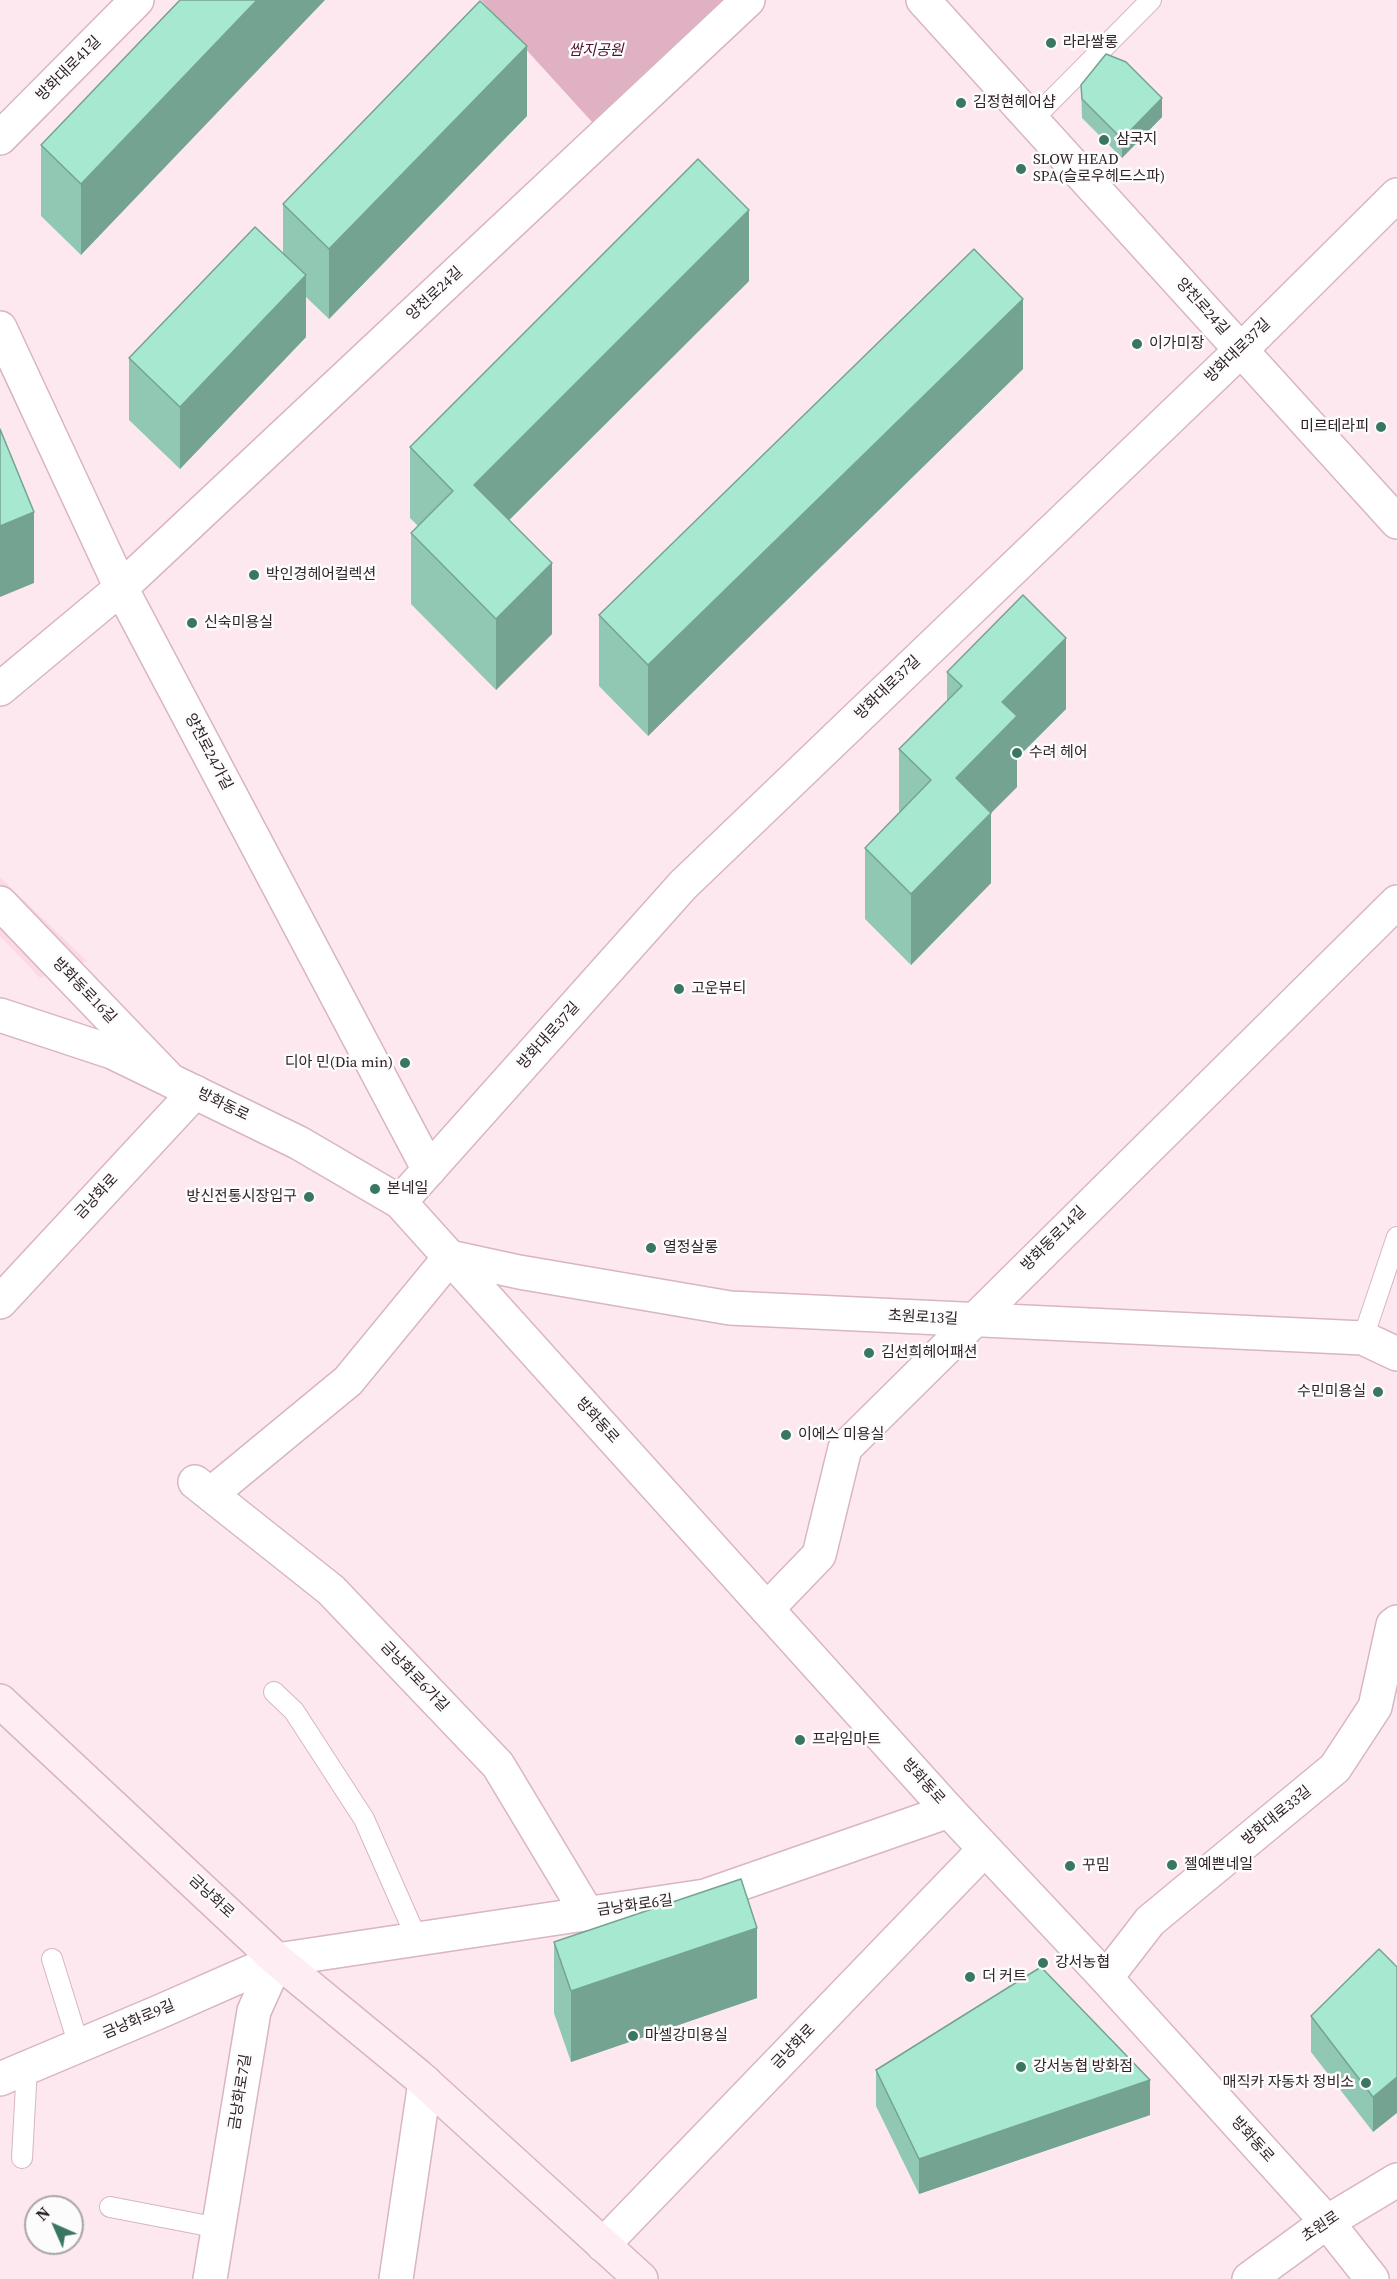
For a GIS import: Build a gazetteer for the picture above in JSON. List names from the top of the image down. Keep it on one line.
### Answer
{"streets":{"main road":["금낭화로"],"street":["방화대로41길","양천로24길","방화대로37길","양천로24가길","방화동로16길","방화동로","방화동로14길","초원로13길","금낭화로6가길","방화대로33길","금낭화로6길","금낭화로9길","금낭화로7길","초원로"]},"crossings":[["양천로24길","방화대로37길"],["양천로24길","양천로24가길"],["방화대로37길","양천로24가길"],["방화대로37길","방화동로"],["방화동로16길","방화동로"],["방화동로16길","금낭화로"],["방화동로","금낭화로"],["방화동로","방화동로14길"],["방화동로","초원로13길"],["방화동로","금낭화로6가길"],["방화동로","방화대로33길"],["방화동로","금낭화로6길"],["방화동로","초원로"],["금낭화로","금낭화로6길"],["금낭화로","금낭화로9길"],["금낭화로","금낭화로7길"],["방화동로14길","초원로13길"],["초원로13길","금낭화로6가길"],["금낭화로6가길","금낭화로6길"],["금낭화로6길","금낭화로9길"],["금낭화로6길","금낭화로7길"],["금낭화로9길","금낭화로7길"]],"parks":["쌈지공원"],"places":["라라쌀롱","김정현헤어샵","삼국지","SLOW HEAD SPA(슬로우헤드스파)","이가미장","미르테라피","박인경헤어컬렉션","신숙미용실","수려 헤어","고운뷰티","디아 민(Dia min)","본네일","방신전통시장입구","열정살롱","김선희헤어패션","수민미용실","이에스 미용실","프라임마트","젤예쁜네일","꾸밈","강서농협","더 커트","마셀강미용실","강서농협 방화점","매직카 자동차 정비소"],"north":"top left"}
